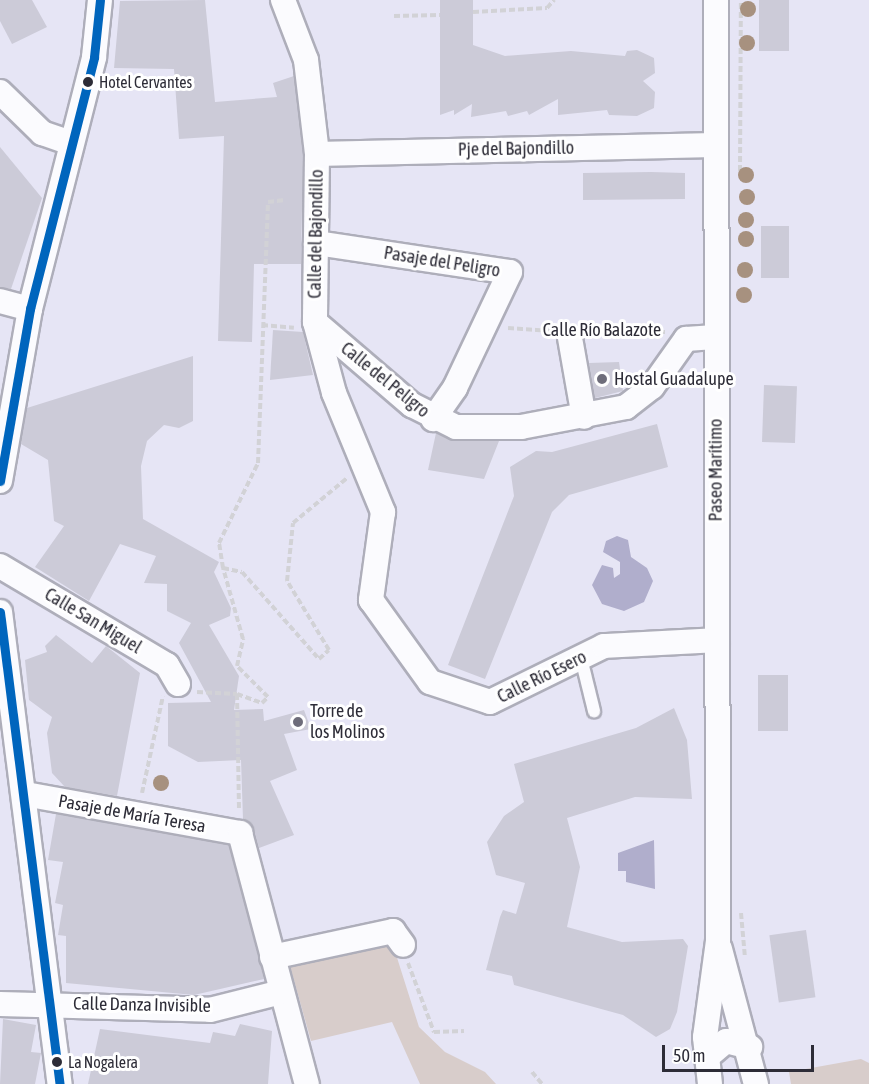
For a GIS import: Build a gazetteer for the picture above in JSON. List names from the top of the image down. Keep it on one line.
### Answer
{"streets":{"street":["Pje del Bajondillo","Calle del Bajondillo","Pasaje del Peligro","Calle del Peligro","Paseo Marítimo","Calle San Miguel","Calle Río Esero","Pasaje de María Teresa","Calle Danza Invisible"],"path":["Calle Río Balazote"]},"crossings":[["Pje del Bajondillo","Calle del Bajondillo"],["Pje del Bajondillo","Paseo Marítimo"],["Calle del Bajondillo","Pasaje del Peligro"],["Calle del Bajondillo","Calle del Peligro"],["Calle del Bajondillo","Calle Río Esero"],["Pasaje del Peligro","Calle Río Balazote"],["Pasaje del Peligro","Calle del Peligro"],["Calle del Peligro","Paseo Marítimo"],["Paseo Marítimo","Calle Río Esero"]],"places":["Hotel Cervantes","Hostal Guadalupe","Torre de los Molinos","La Nogalera"],"scale_bar":"50 m"}
